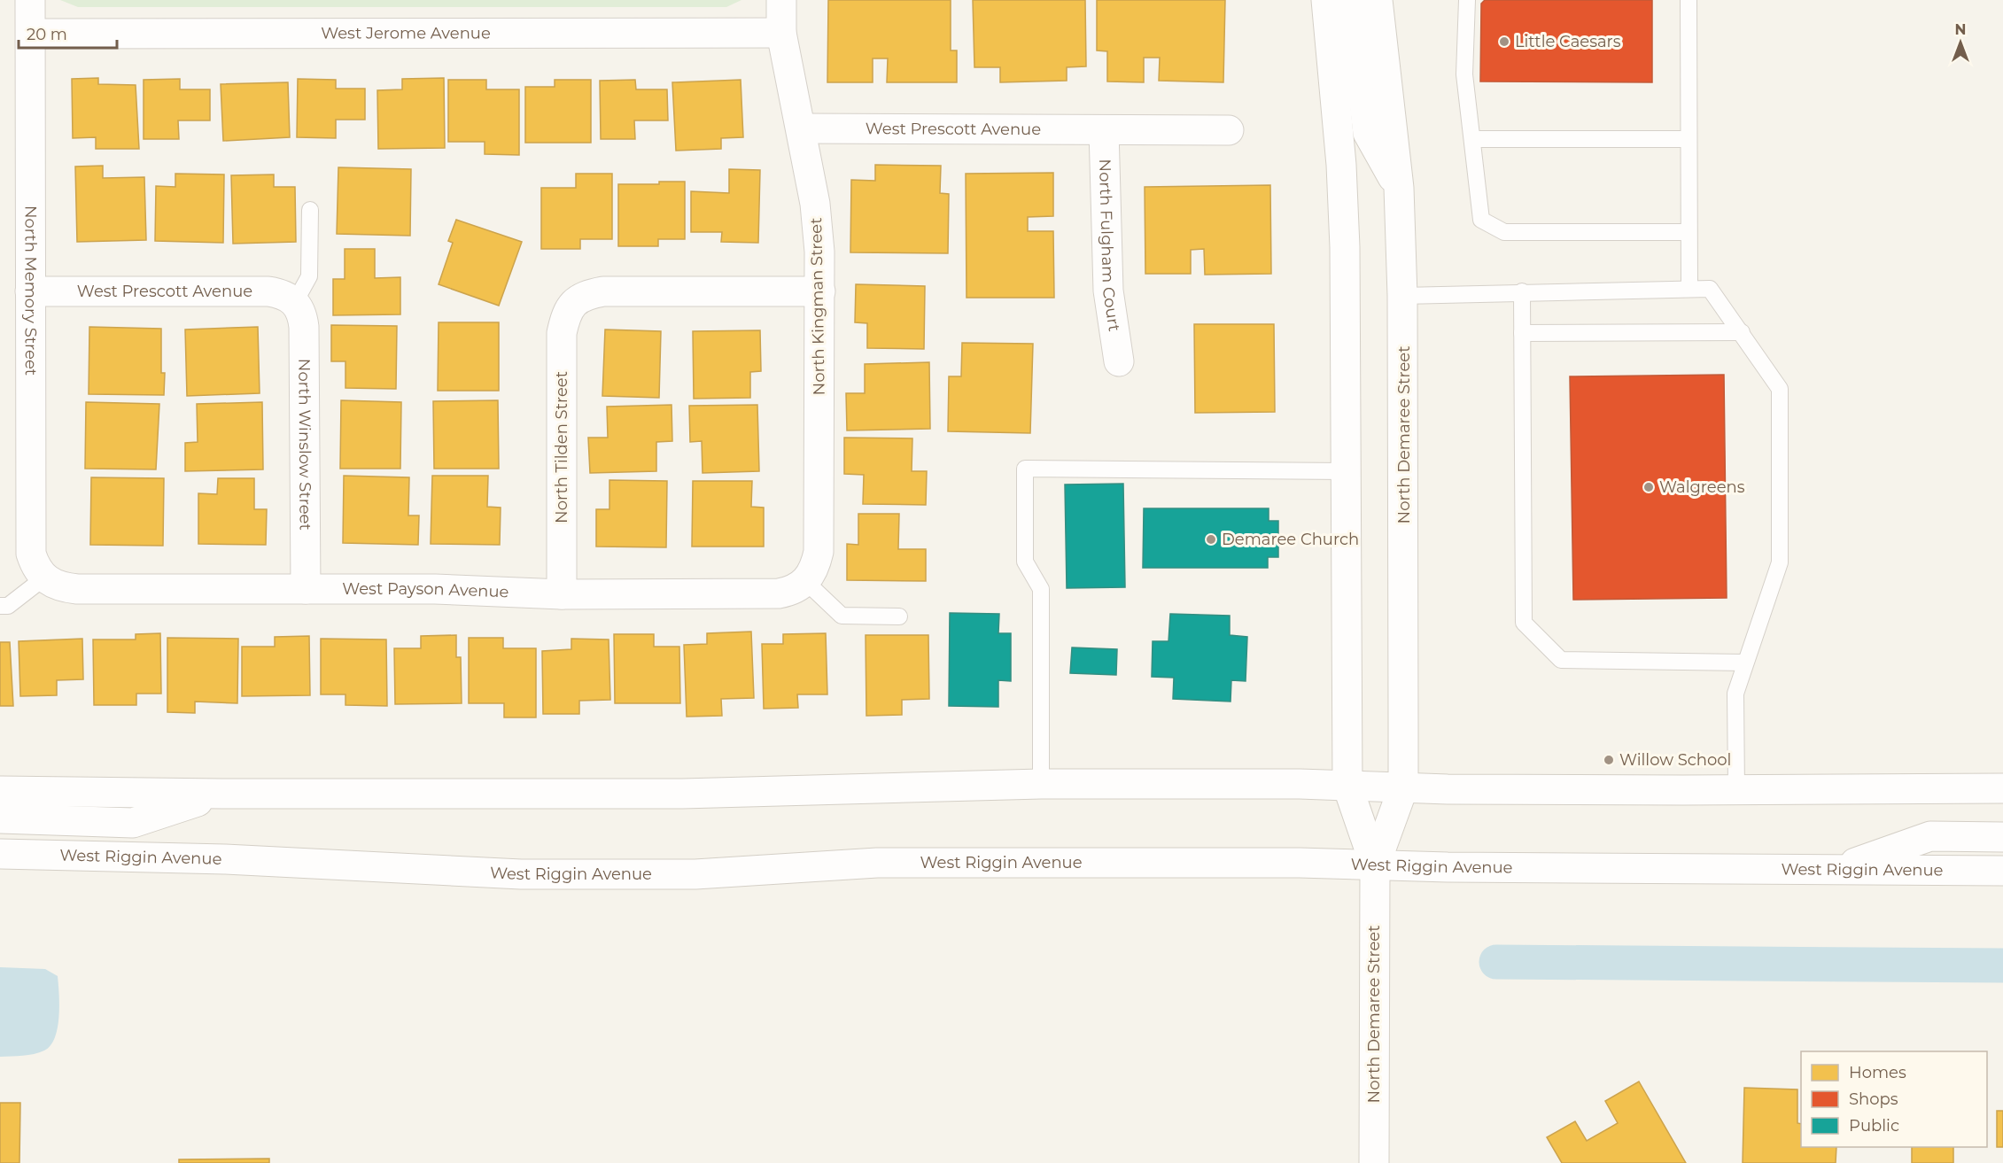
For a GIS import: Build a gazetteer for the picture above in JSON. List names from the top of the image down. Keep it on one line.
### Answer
{"streets":{"main road":["West Jerome Avenue","West Prescott Avenue","North Fulgham Court","North Memory Street","North Kingman Street","North Demaree Street","North Winslow Street","North Tilden Street","West Payson Avenue","West Riggin Avenue"]},"crossings":[["West Jerome Avenue","North Memory Street"],["West Jerome Avenue","North Kingman Street"],["West Prescott Avenue","North Fulgham Court"],["West Prescott Avenue","North Memory Street"],["West Prescott Avenue","North Kingman Street"],["West Prescott Avenue","North Winslow Street"],["North Memory Street","West Payson Avenue"],["North Kingman Street","North Tilden Street"],["North Kingman Street","West Payson Avenue"],["North Demaree Street","West Riggin Avenue"],["North Winslow Street","West Payson Avenue"],["North Tilden Street","West Payson Avenue"]],"places":["Little Caesars","Walgreens","Demaree Church","Willow School"],"legend":["Homes","Shops","Public"],"scale_bar":"20 m","north":"top"}
